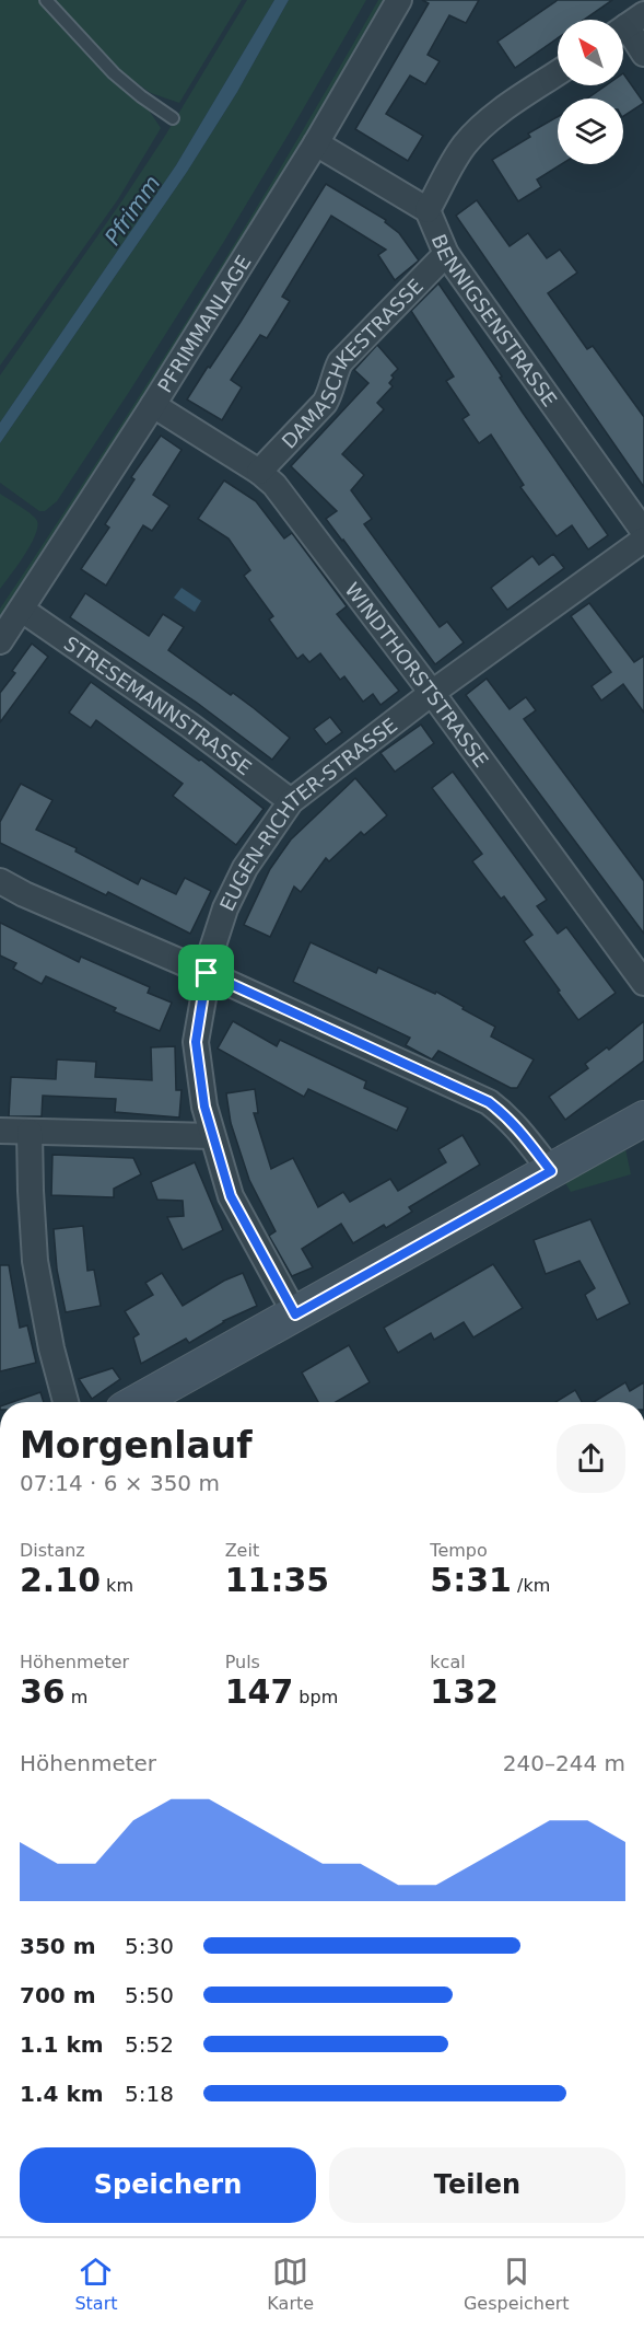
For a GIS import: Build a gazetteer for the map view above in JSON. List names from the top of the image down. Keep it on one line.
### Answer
{"streets":{"street":["BENNIGSENSTRASSE","PFRIMMANLAGE","DAMASCHKESTRASSE","WINDTHORSTSTRASSE","STRESEMANNSTRASSE","EUGEN-RICHTER-STRASSE"]},"crossings":[["BENNIGSENSTRASSE","PFRIMMANLAGE"],["BENNIGSENSTRASSE","DAMASCHKESTRASSE"],["PFRIMMANLAGE","WINDTHORSTSTRASSE"],["PFRIMMANLAGE","STRESEMANNSTRASSE"],["DAMASCHKESTRASSE","WINDTHORSTSTRASSE"],["WINDTHORSTSTRASSE","EUGEN-RICHTER-STRASSE"],["STRESEMANNSTRASSE","EUGEN-RICHTER-STRASSE"]],"water":["Pfrimm"],"north":"top left","page":{"heading":["Morgenlauf","07:14 · 6 × 350 m"],"stats":[["Distanz","2.10 km"],["Zeit","11:35"],["Tempo","5:31 /km"],["Höhenmeter","36 m"],["Puls","147 bpm"],["kcal","132"]],"chart":["Höhenmeter","240–244 m"],"list":[{"name":"350 m","note":"5:30"},{"name":"700 m","note":"5:50"},{"name":"1.1 km","note":"5:52"},{"name":"1.4 km","note":"5:18"}],"buttons":["Speichern","Teilen"],"tabs":["Start","Karte","Gespeichert"]}}
